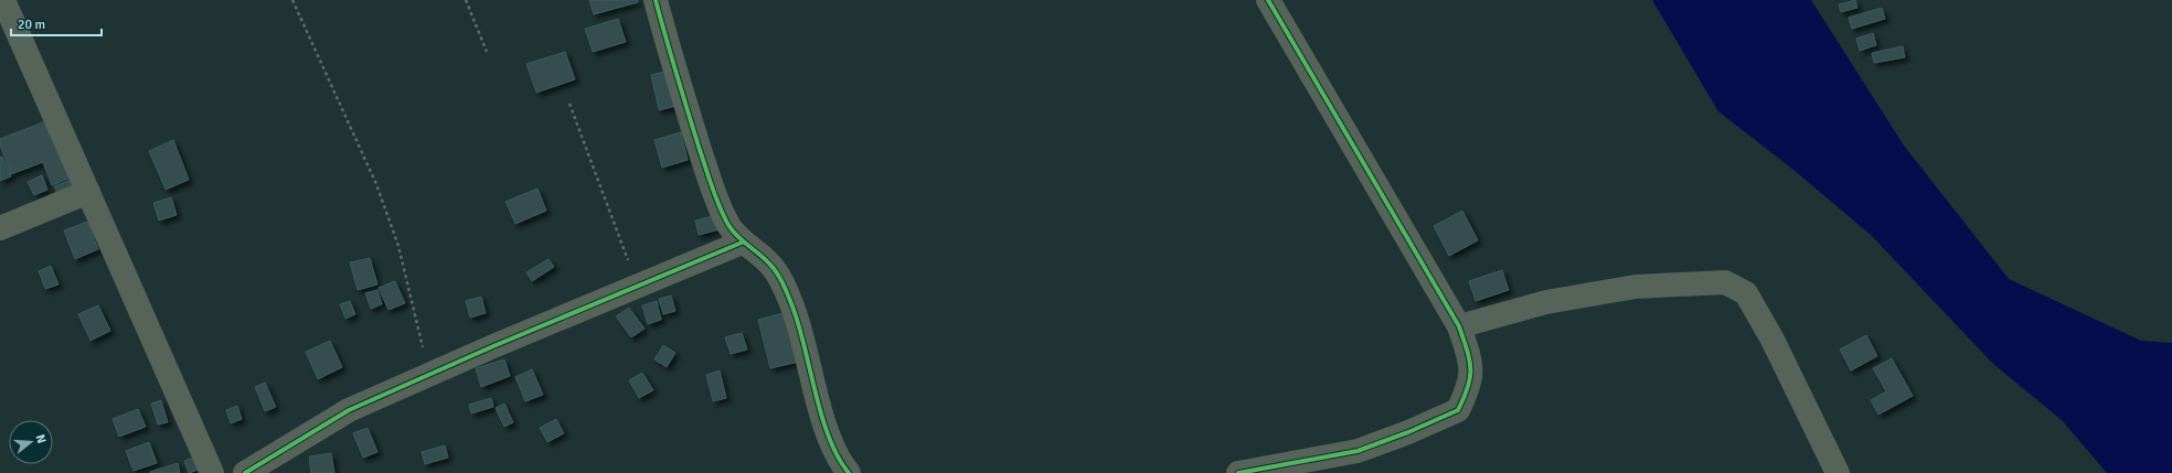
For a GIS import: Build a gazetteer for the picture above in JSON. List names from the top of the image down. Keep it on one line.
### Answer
{"scale_bar":"20 m","north":"right"}
